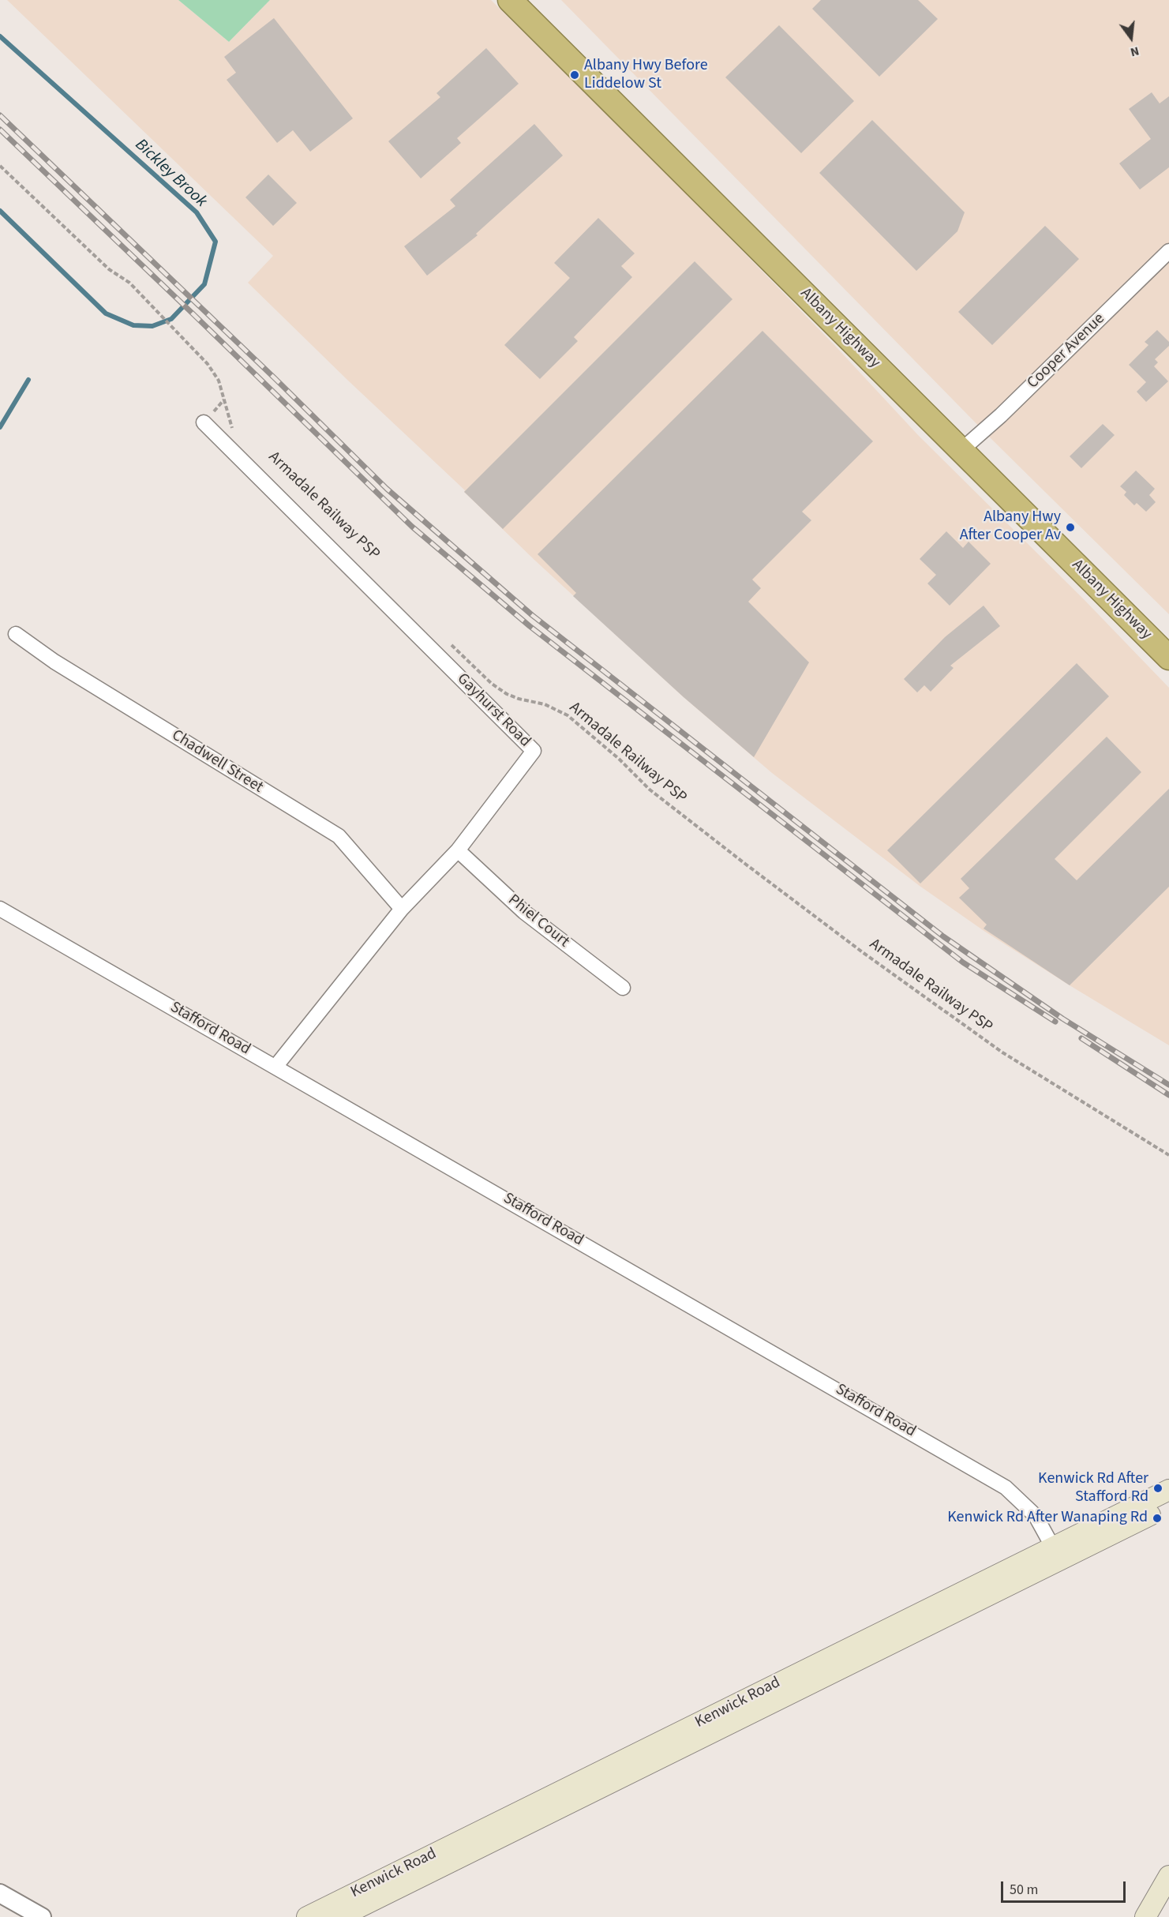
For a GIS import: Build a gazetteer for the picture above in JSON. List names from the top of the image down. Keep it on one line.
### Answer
{"streets":{"highway":["Albany Highway"],"main road":["Kenwick Road"],"street":["Cooper Avenue","Gayhurst Road","Chadwell Street","Phiel Court","Stafford Road"],"path":["Armadale Railway PSP"]},"crossings":[["Albany Highway","Cooper Avenue"],["Gayhurst Road","Chadwell Street"],["Gayhurst Road","Phiel Court"],["Gayhurst Road","Stafford Road"],["Stafford Road","Kenwick Road"]],"water":["Bickley Brook"],"places":["Albany Hwy Before Liddelow St","Albany Hwy After Cooper Av","Kenwick Rd After Stafford Rd","Kenwick Rd After Wanaping Rd"],"scale_bar":"50 m","north":"bottom"}
